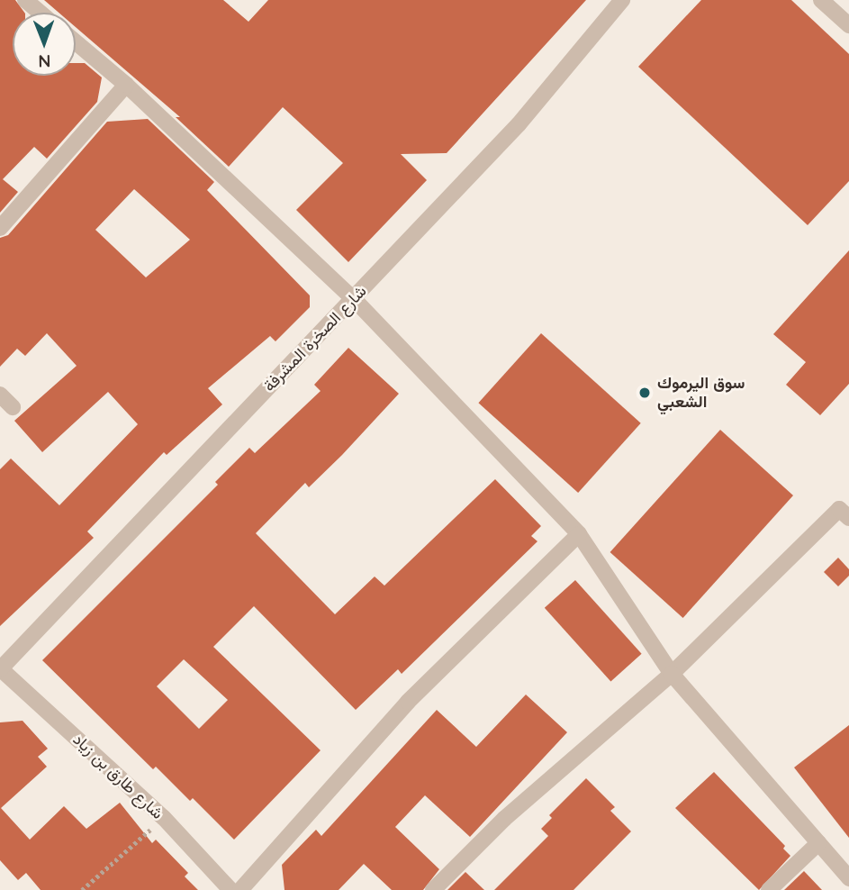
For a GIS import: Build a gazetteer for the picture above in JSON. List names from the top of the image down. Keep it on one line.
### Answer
{"streets":{"street":["شارع الصخرة المشرفة","شارع طارق بن زياد"]},"crossings":[["شارع الصخرة المشرفة","شارع طارق بن زياد"]],"places":["سوق اليرموك الشعبي"],"north":"bottom"}
